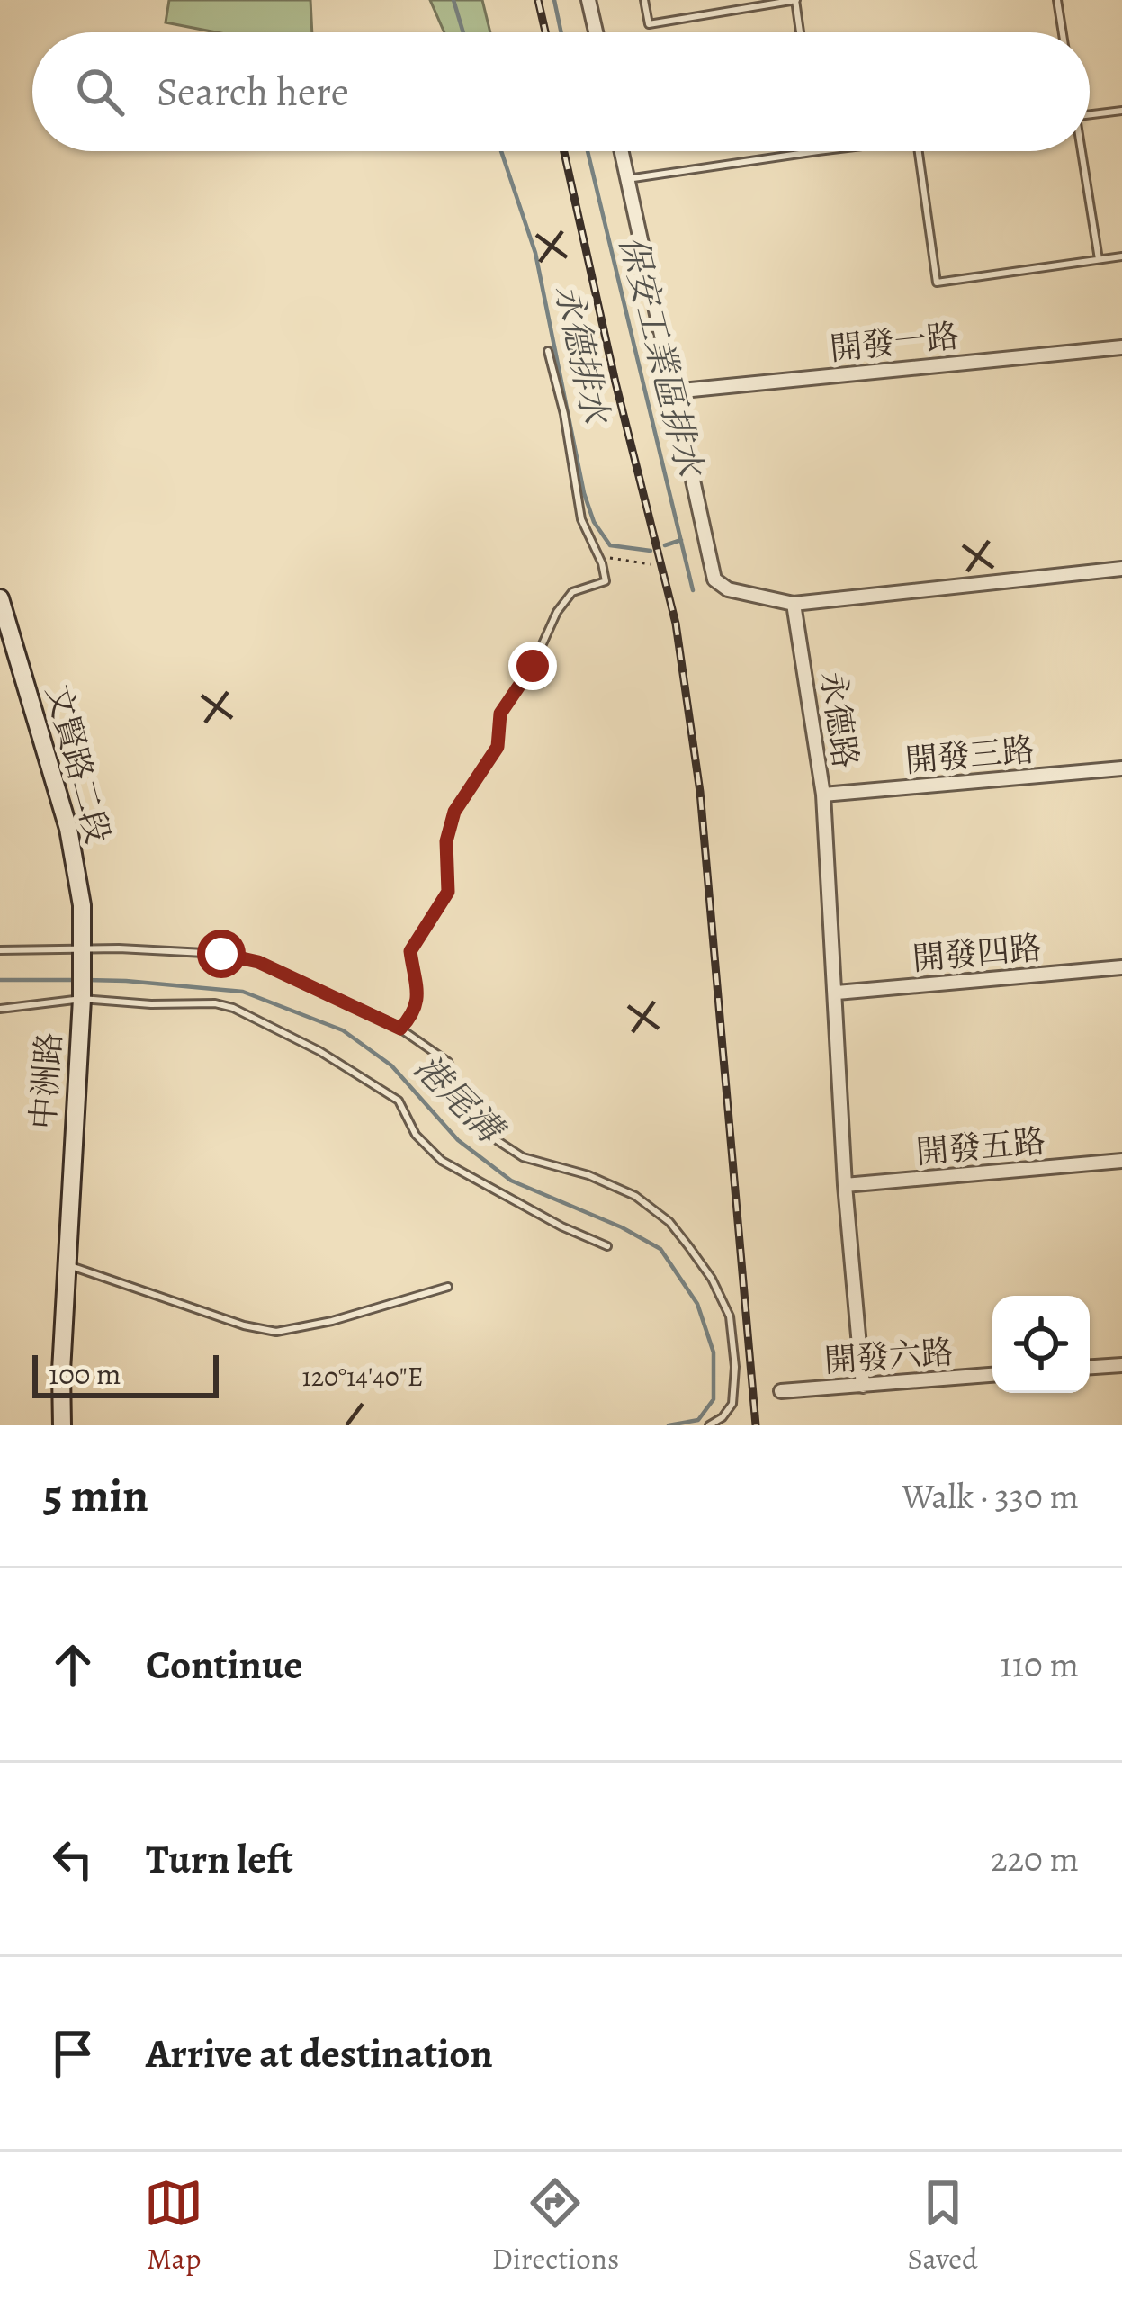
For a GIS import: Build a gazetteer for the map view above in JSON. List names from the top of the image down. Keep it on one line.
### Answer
{"streets":{"street":["開發一路","永德路","開發三路","文賢路二段","開發四路","中洲路","開發五路","開發六路"]},"crossings":[["永德路","開發三路"],["永德路","開發四路"],["永德路","開發五路"],["永德路","開發六路"],["文賢路二段","中洲路"]],"water":["永德排水","保安工業區排水","港尾溝"],"scale_bar":"100 m","page":{"search":"Search here","scale":"100 m","heading":["5 min","Walk · 330 m"],"list":[["Continue","110 m"],["Turn left","220 m"],"Arrive at destination"],"nav":["Map","Directions","Saved"]},"coordinates":["120°14'40\"E"]}
